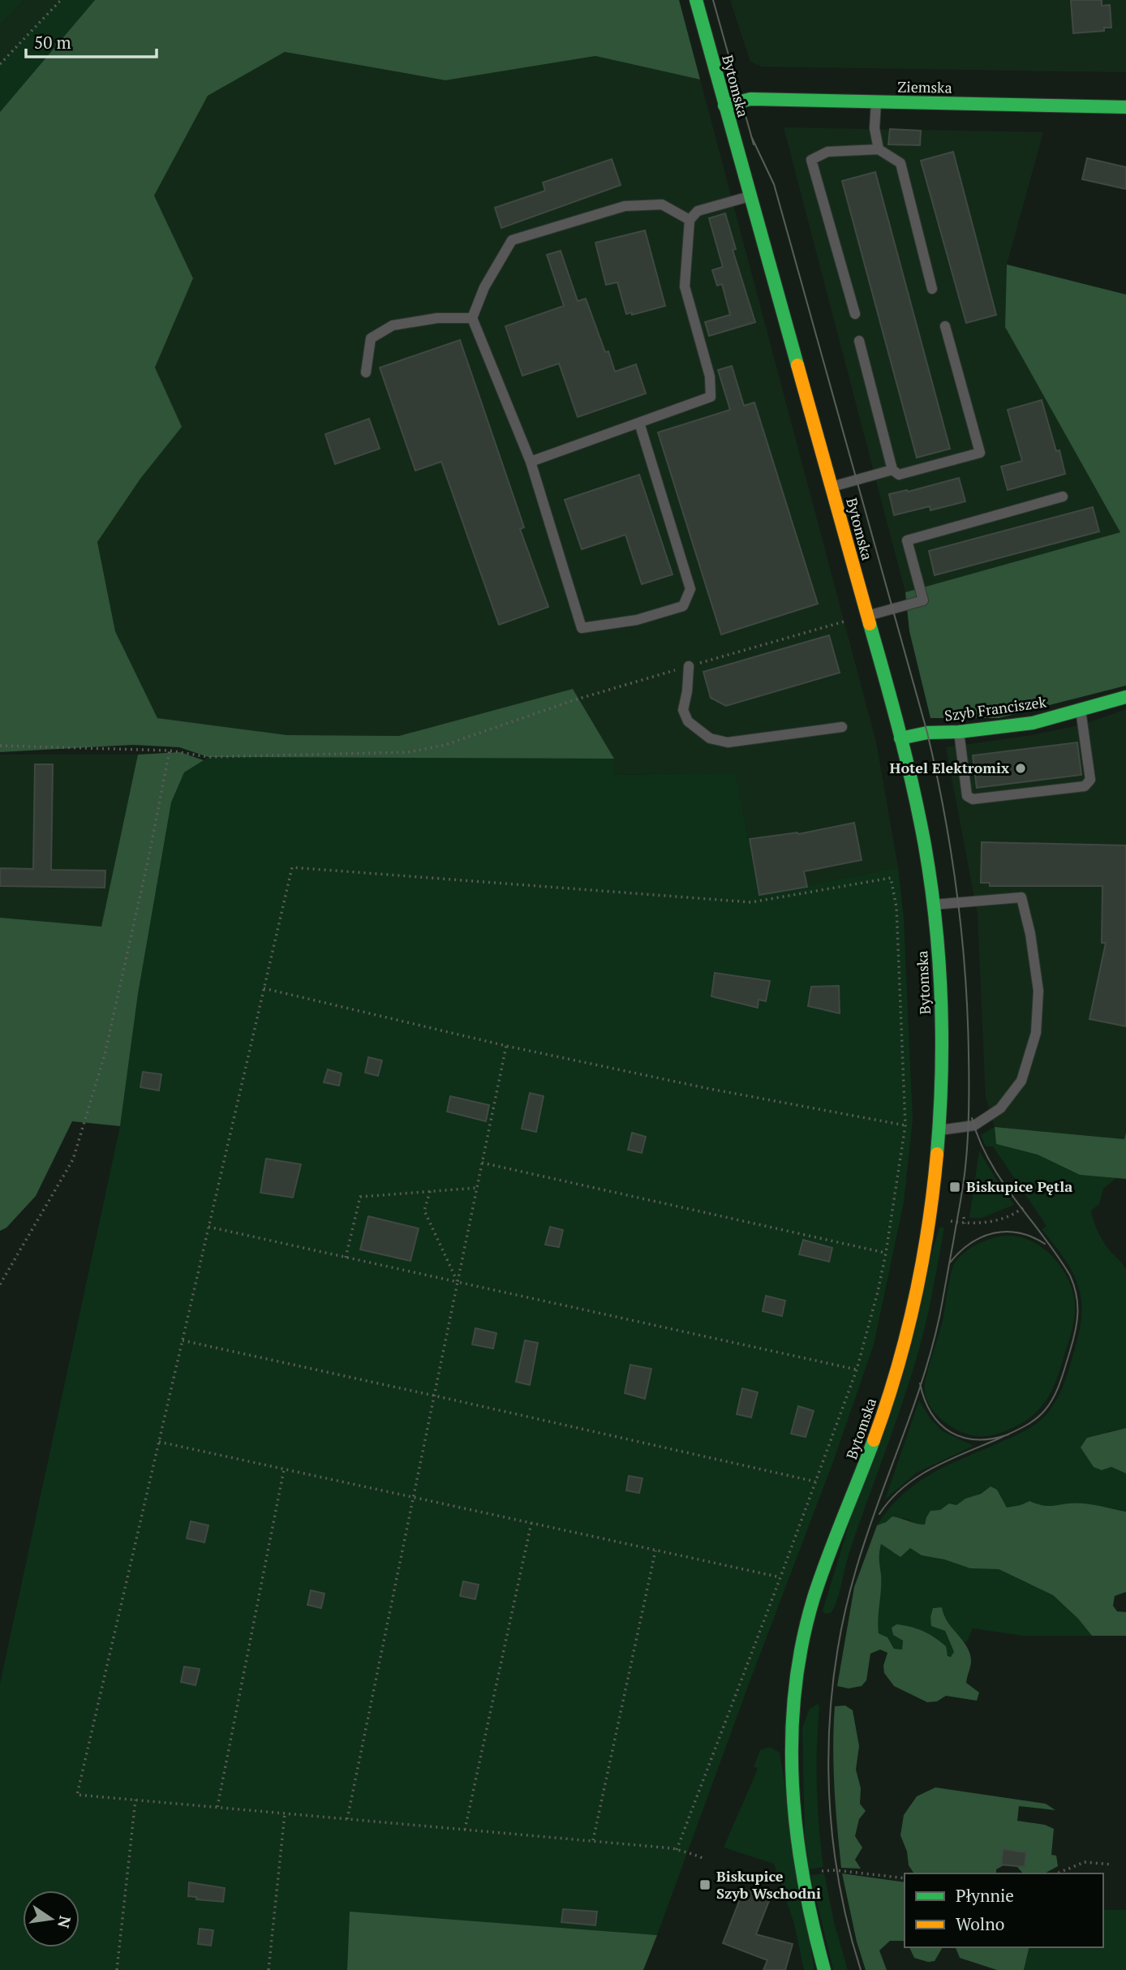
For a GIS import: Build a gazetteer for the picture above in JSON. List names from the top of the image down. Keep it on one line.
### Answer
{"streets":{"street":["Bytomska","Ziemska","Szyb Franciszek"]},"crossings":[["Bytomska","Ziemska"],["Bytomska","Szyb Franciszek"]],"places":{"other":["Hotel Elektromix"],"transit":["Biskupice Pętla","Biskupice Szyb Wschodni"]},"legend":["Płynnie","Wolno"],"scale_bar":"50 m","north":"right"}
